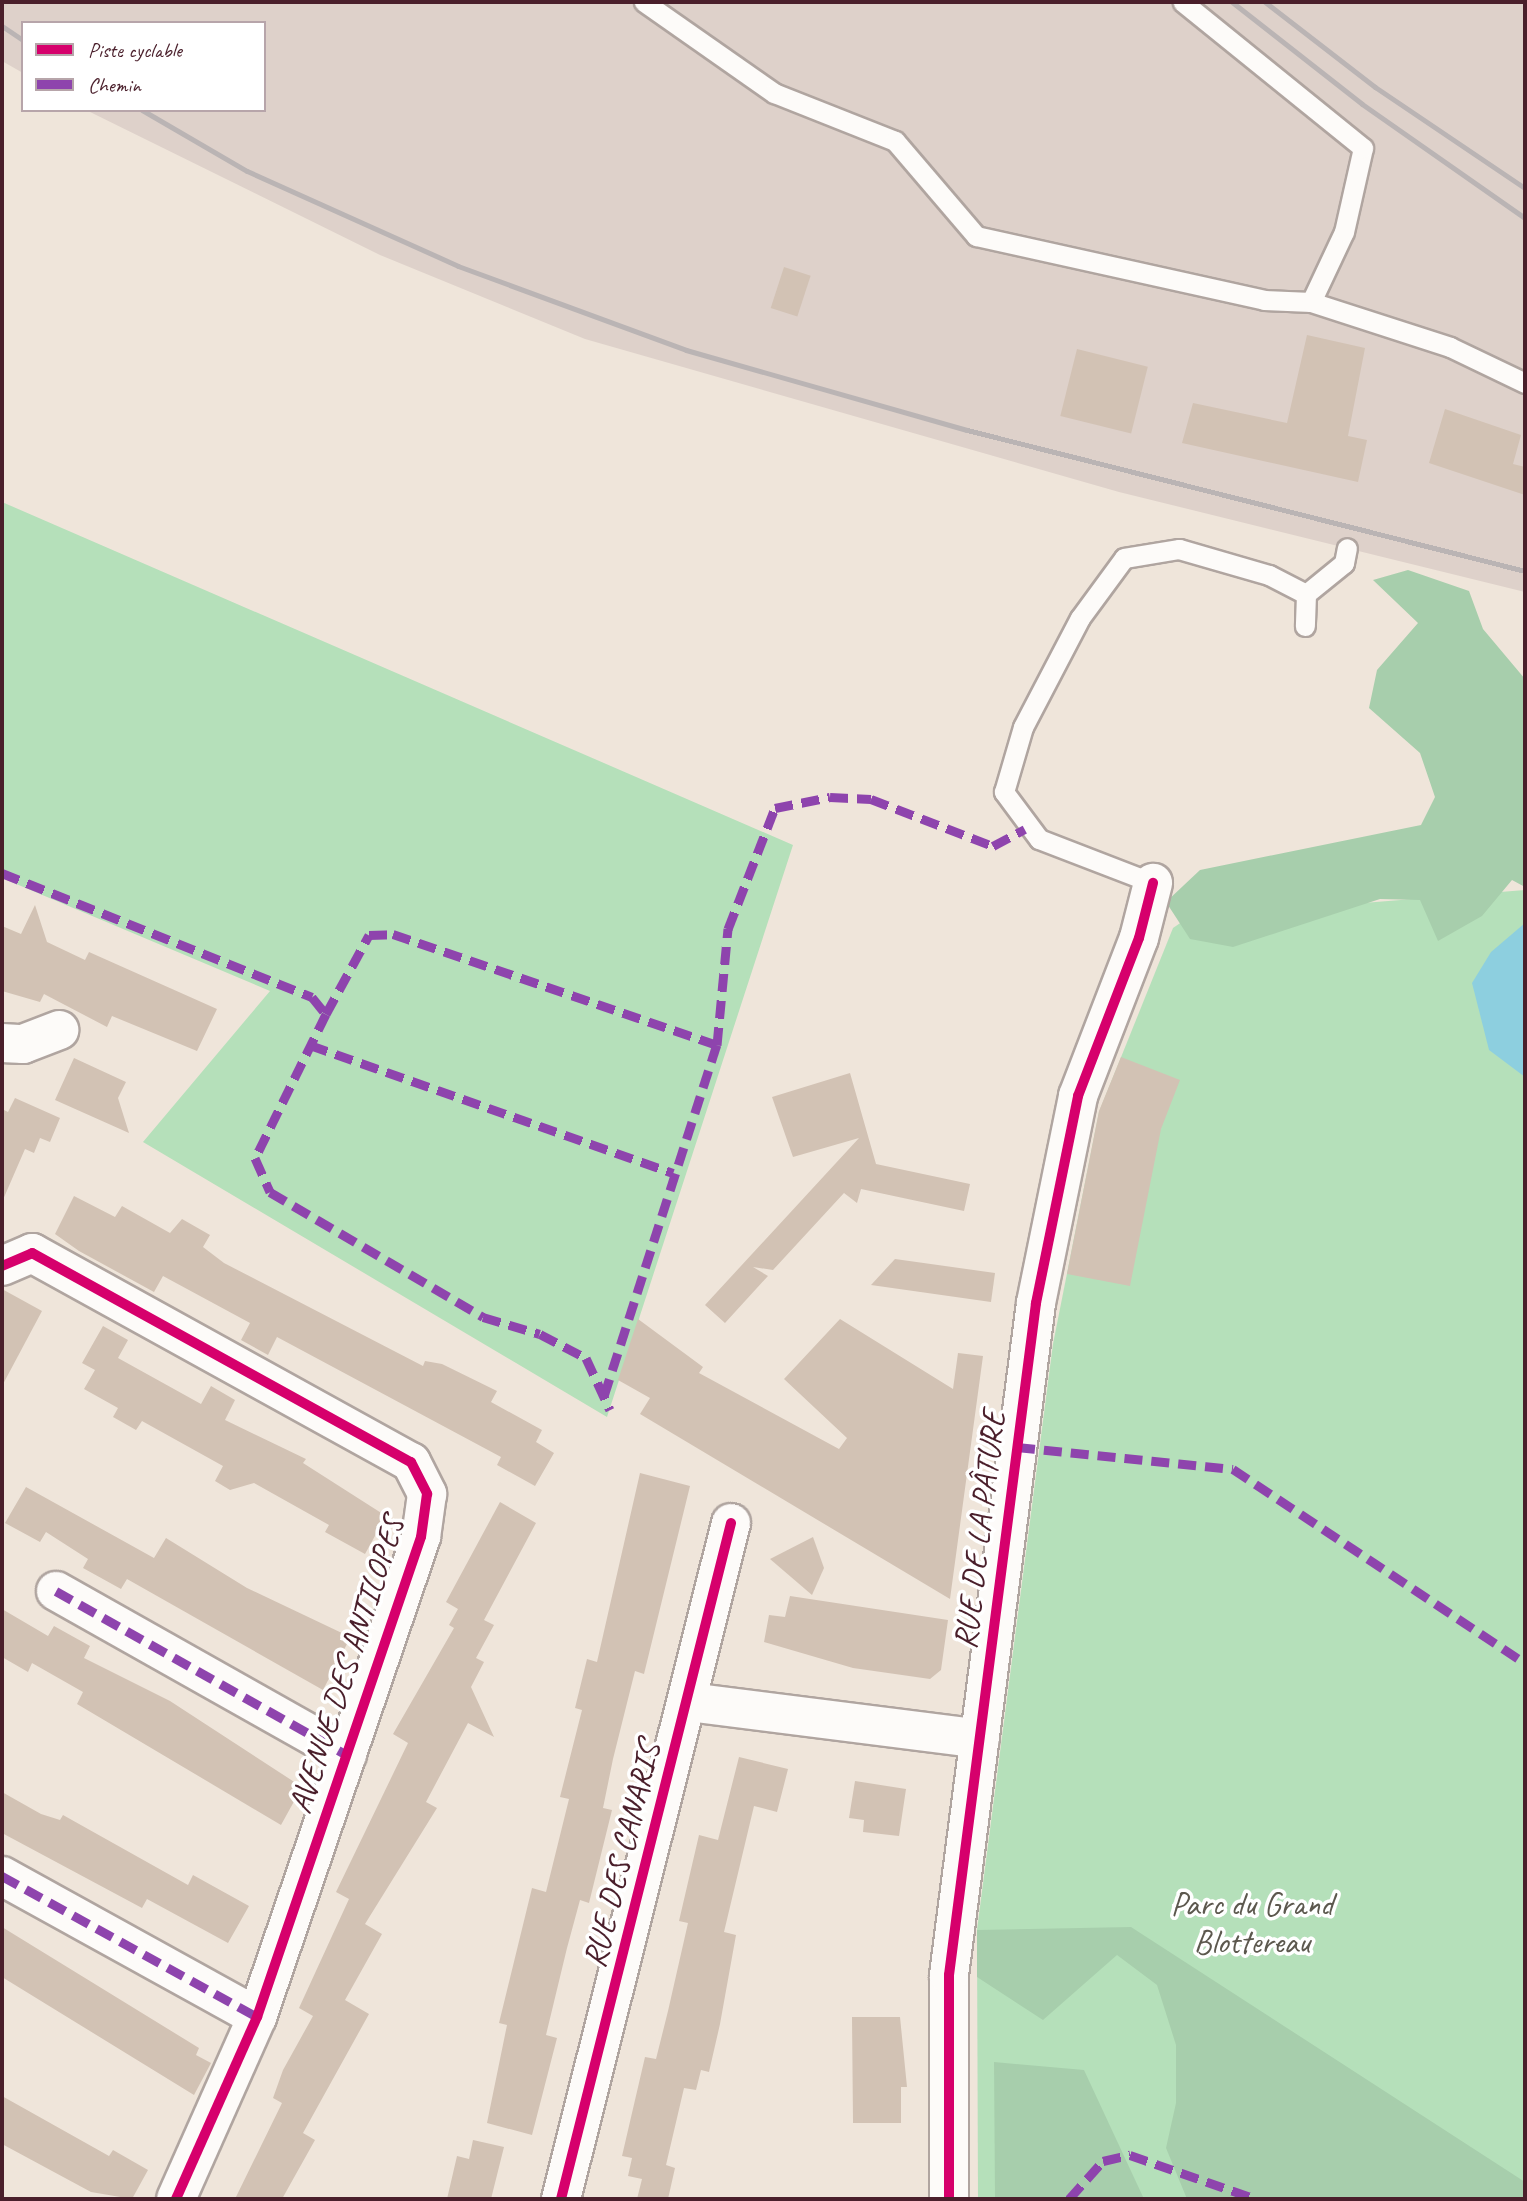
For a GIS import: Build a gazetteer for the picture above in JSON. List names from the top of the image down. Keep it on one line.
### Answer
{"streets":{"street":["RUE DE LA PÂTURE","AVENUE DES ANTILOPES","RUE DES CANARIS"]},"crossings":[["RUE DE LA PÂTURE","RUE DES CANARIS"]],"parks":["Parc du Grand Blottereau"],"legend":["Piste cyclable","Chemin"]}
